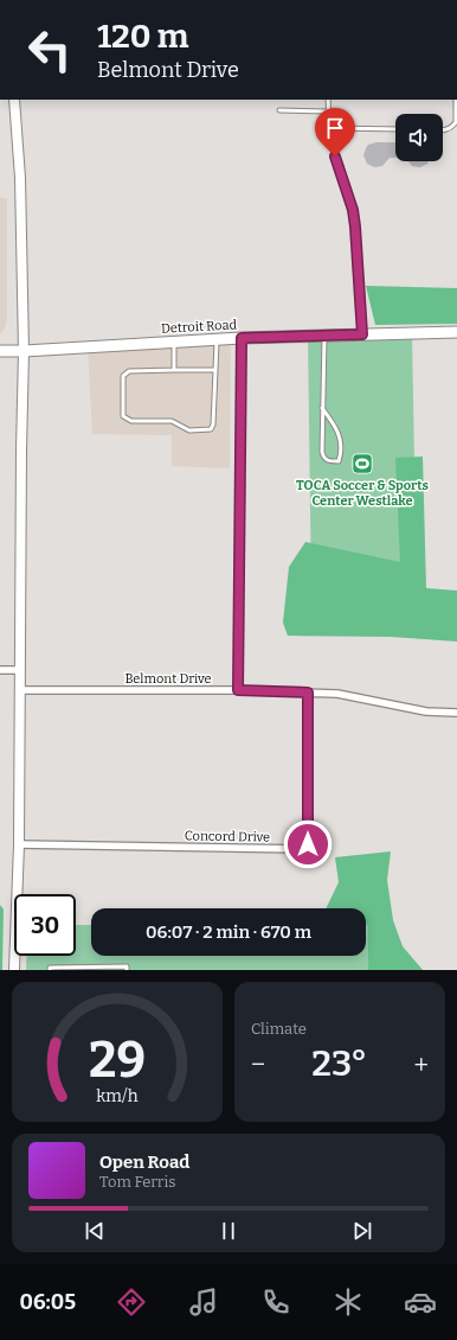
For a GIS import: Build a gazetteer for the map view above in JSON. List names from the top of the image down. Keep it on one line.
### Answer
{"streets":{"main road":["Detroit Road"],"street":["Belmont Drive","Concord Drive"]},"crossings":[["Belmont Drive","Concord Drive"]],"places":{"sports":["TOCA Soccer & Sports Center Westlake"]},"page":{"turn":["120 m","Belmont Drive"],"limit":"30","trip":"06:07 · 2 min · 670 m","tile":"Climate","heat":["−","23°","+"],"song":["Open Road","Tom Ferris"],"tabs":"06:05","gauge":["29","km/h"]}}
